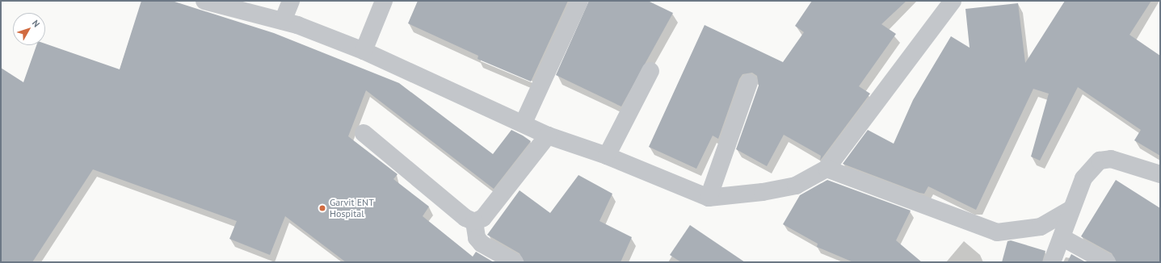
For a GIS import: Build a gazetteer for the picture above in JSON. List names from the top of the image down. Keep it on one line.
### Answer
{"places":["Garvit ENT Hospital"],"north":"top right"}
